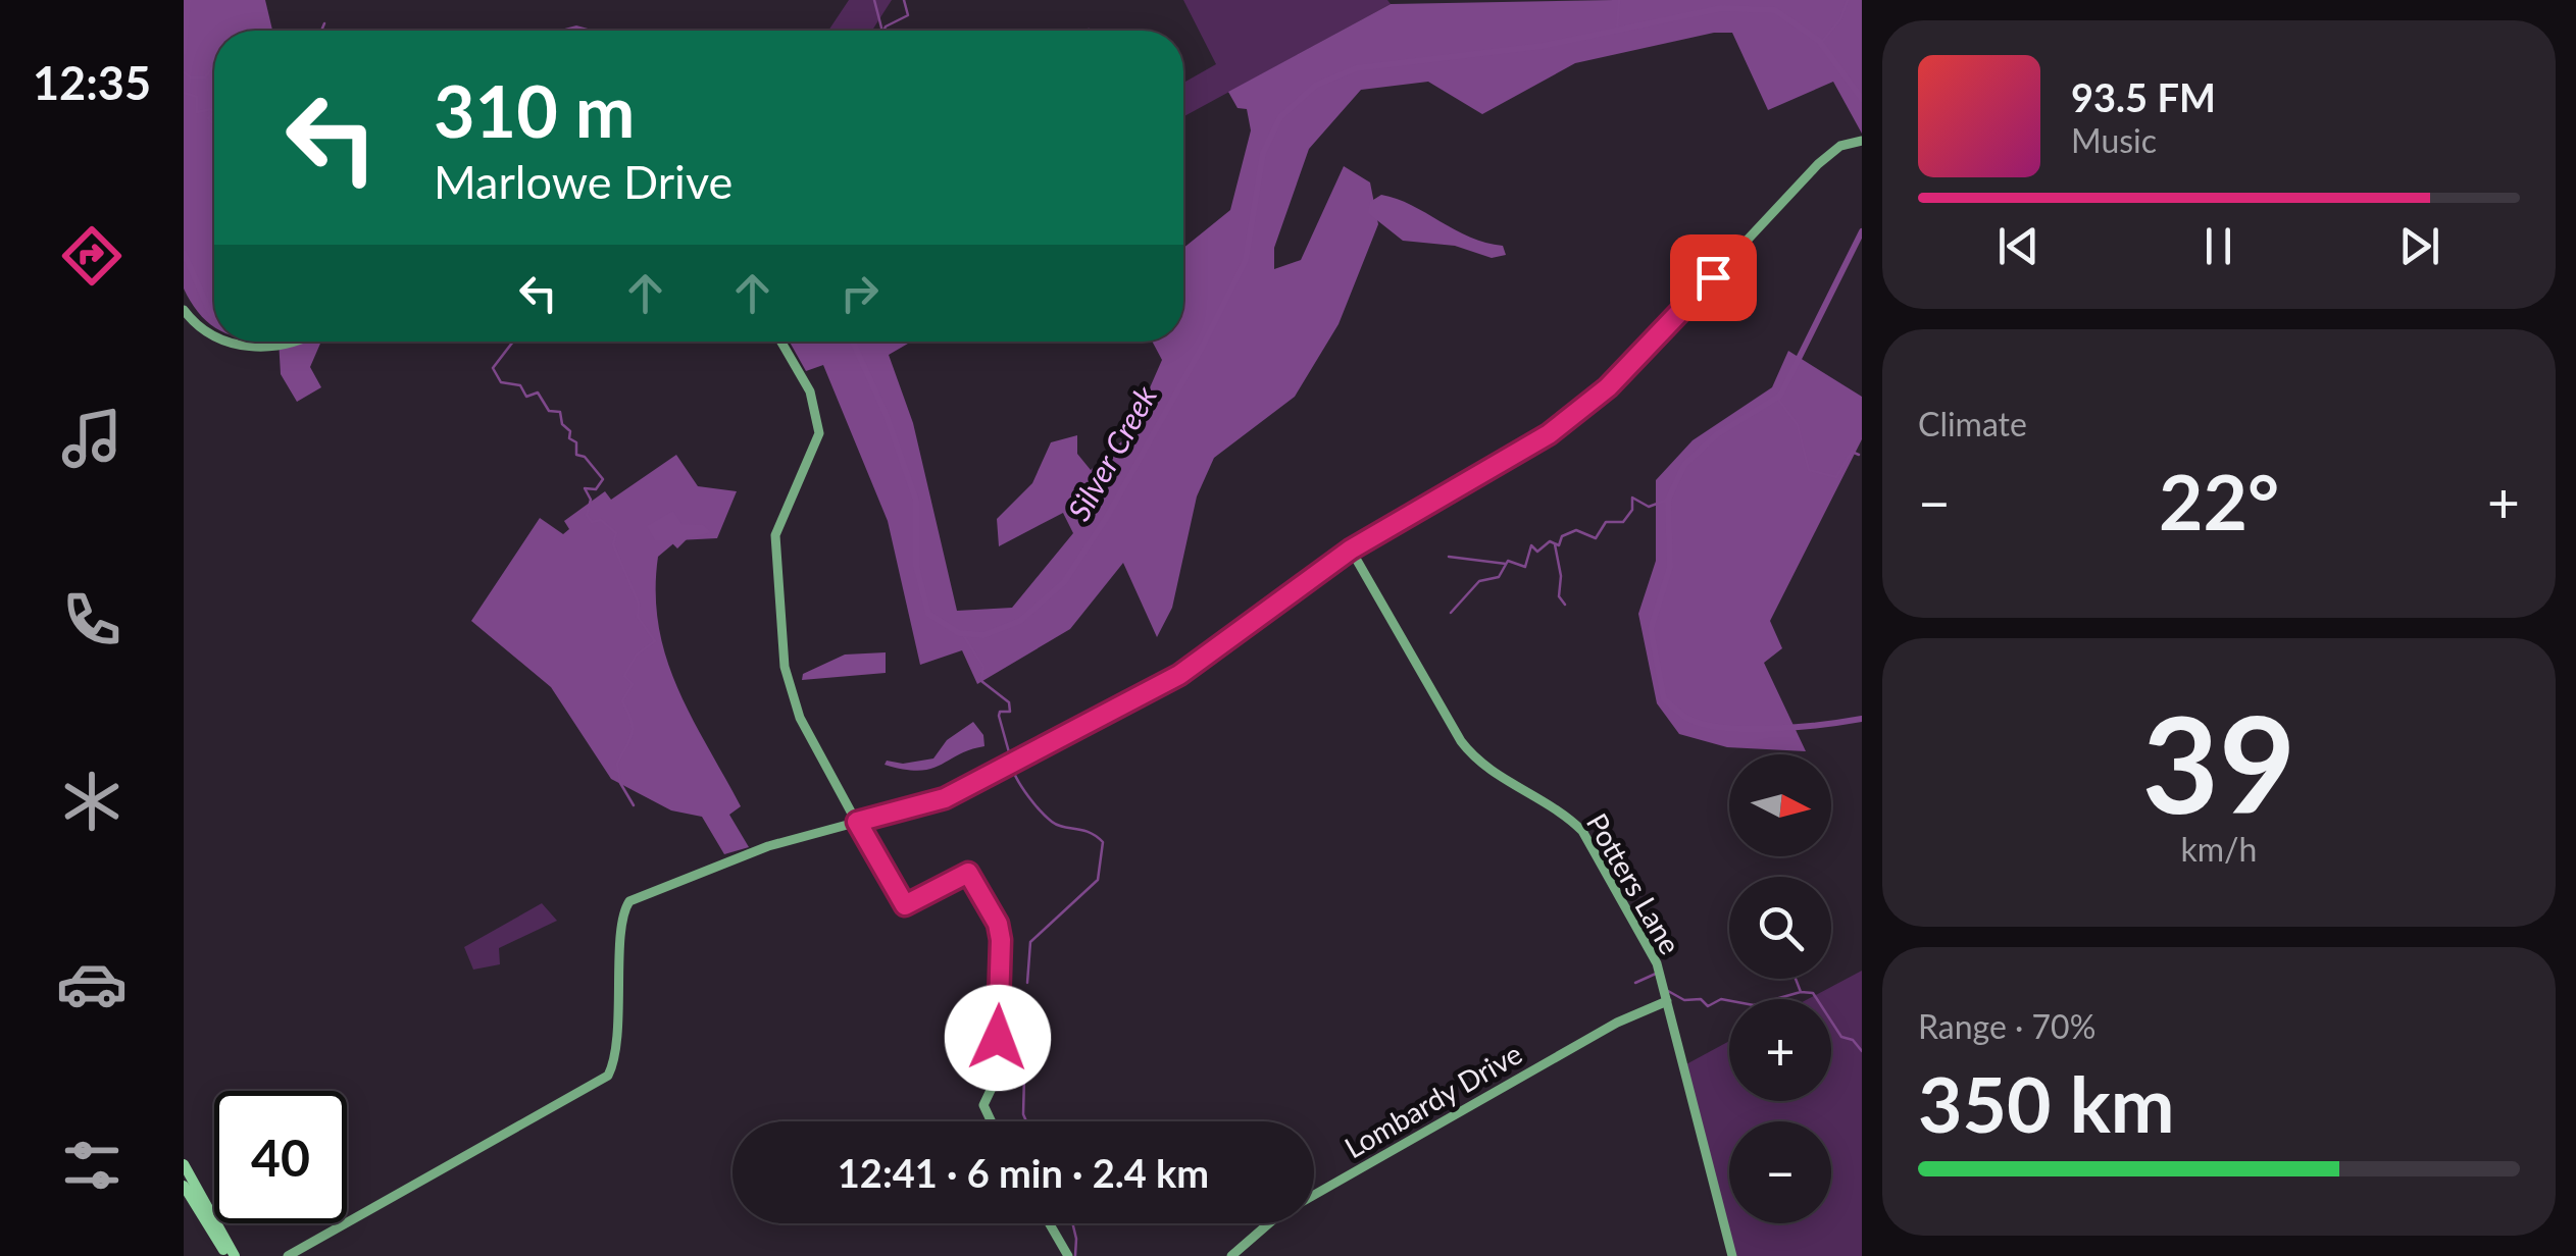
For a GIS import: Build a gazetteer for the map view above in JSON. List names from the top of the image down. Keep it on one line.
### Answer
{"streets":{"main road":["Potters Lane","Lombardy Drive"]},"crossings":[["Potters Lane","Lombardy Drive"]],"water":["Silver Creek"],"north":"right","page":{"tabs":"12:35","turn":["310 m","Marlowe Drive"],"song":["93.5 FM","Music"],"tile":["Climate",["39","km/h"],["Range · 70%","350 km"]],"heat":["−","22°","+"],"map_buttons":["+","−"],"limit":"40","trip":"12:41 · 6 min · 2.4 km"}}
